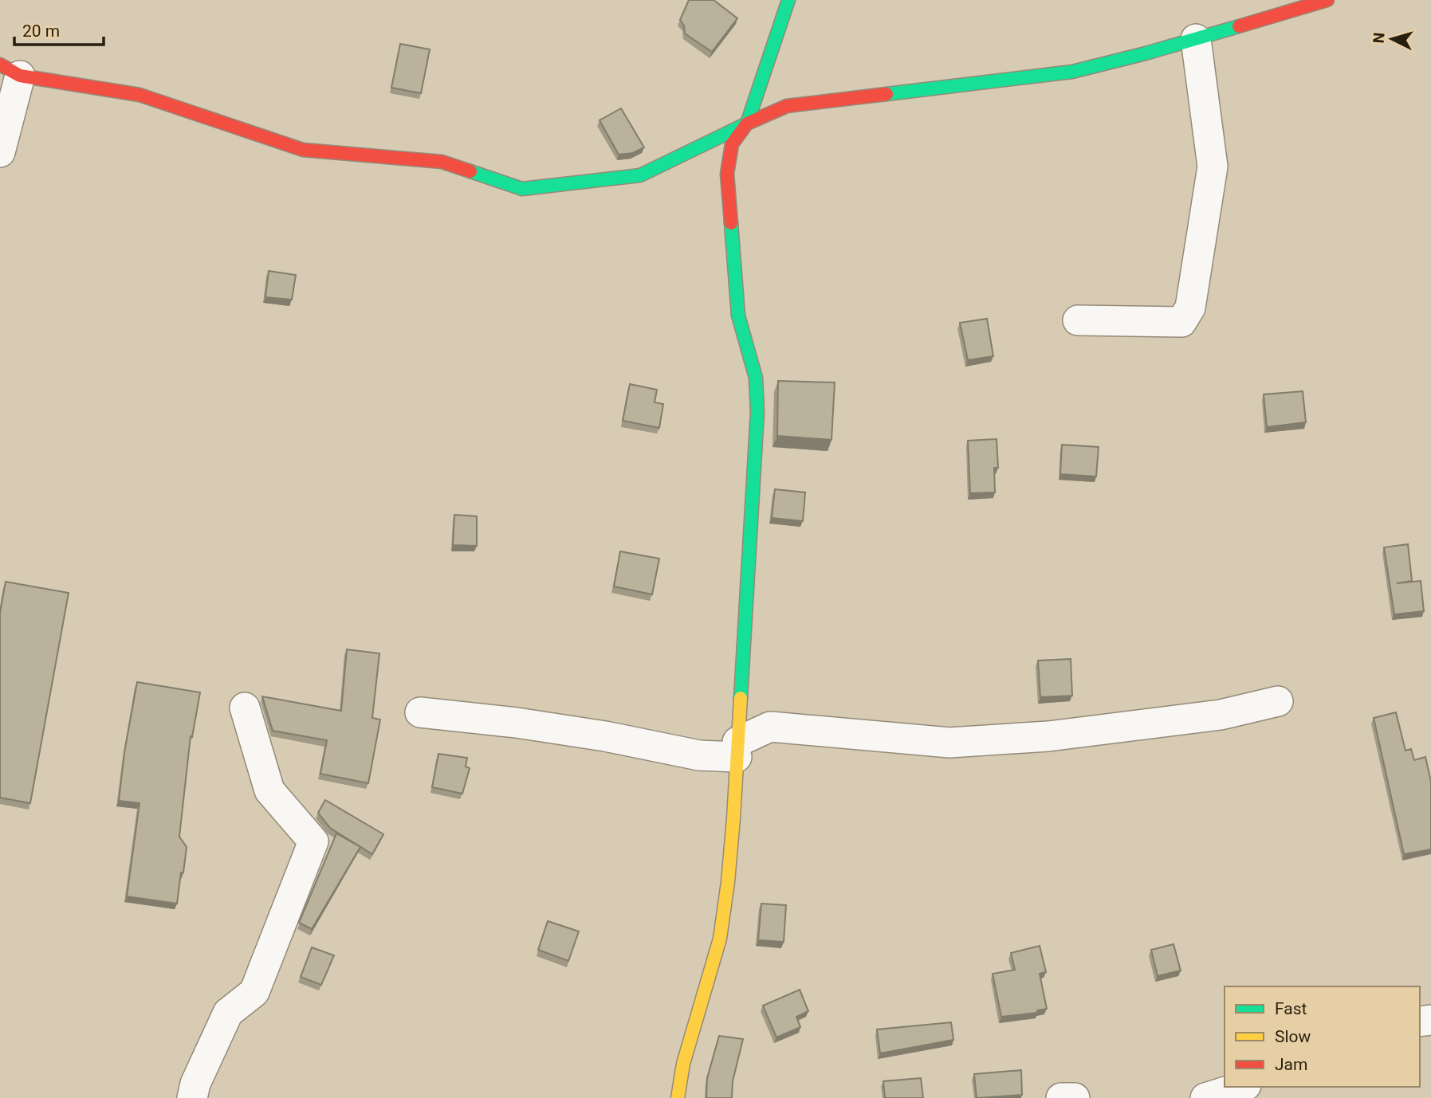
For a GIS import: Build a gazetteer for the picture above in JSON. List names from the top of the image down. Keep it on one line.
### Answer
{"legend":["Fast","Slow","Jam"],"scale_bar":"20 m","north":"left"}
